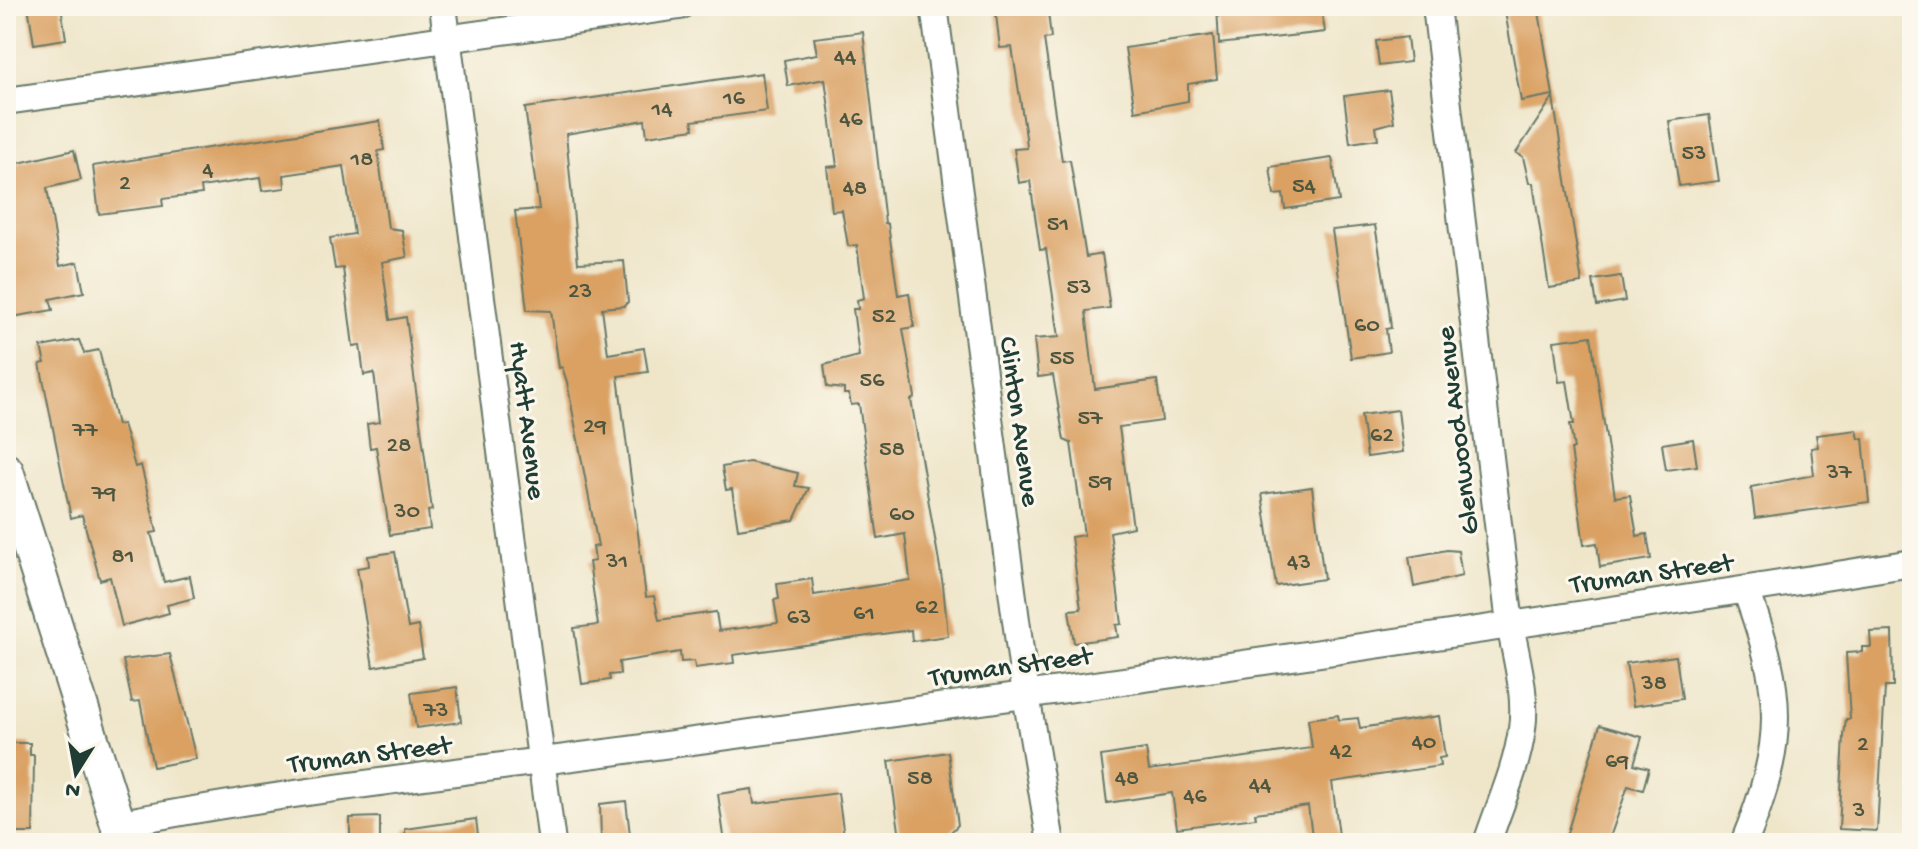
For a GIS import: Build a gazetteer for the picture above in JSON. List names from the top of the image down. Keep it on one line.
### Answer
{"streets":{"street":["Hyatt Avenue","Clinton Avenue","Glenwood Avenue","Truman Street"]},"crossings":[["Hyatt Avenue","Truman Street"],["Clinton Avenue","Truman Street"],["Glenwood Avenue","Truman Street"]],"house_numbers":["44","16","14","46","53","18","4","2","54","48","51","53","23","52","60","55","56","57","29","77","62","28","58","37","59","79","30","60","81","31","43","62","61","63","38","73","40","2","42","69","58","48","44","46","3"],"north":"bottom"}
